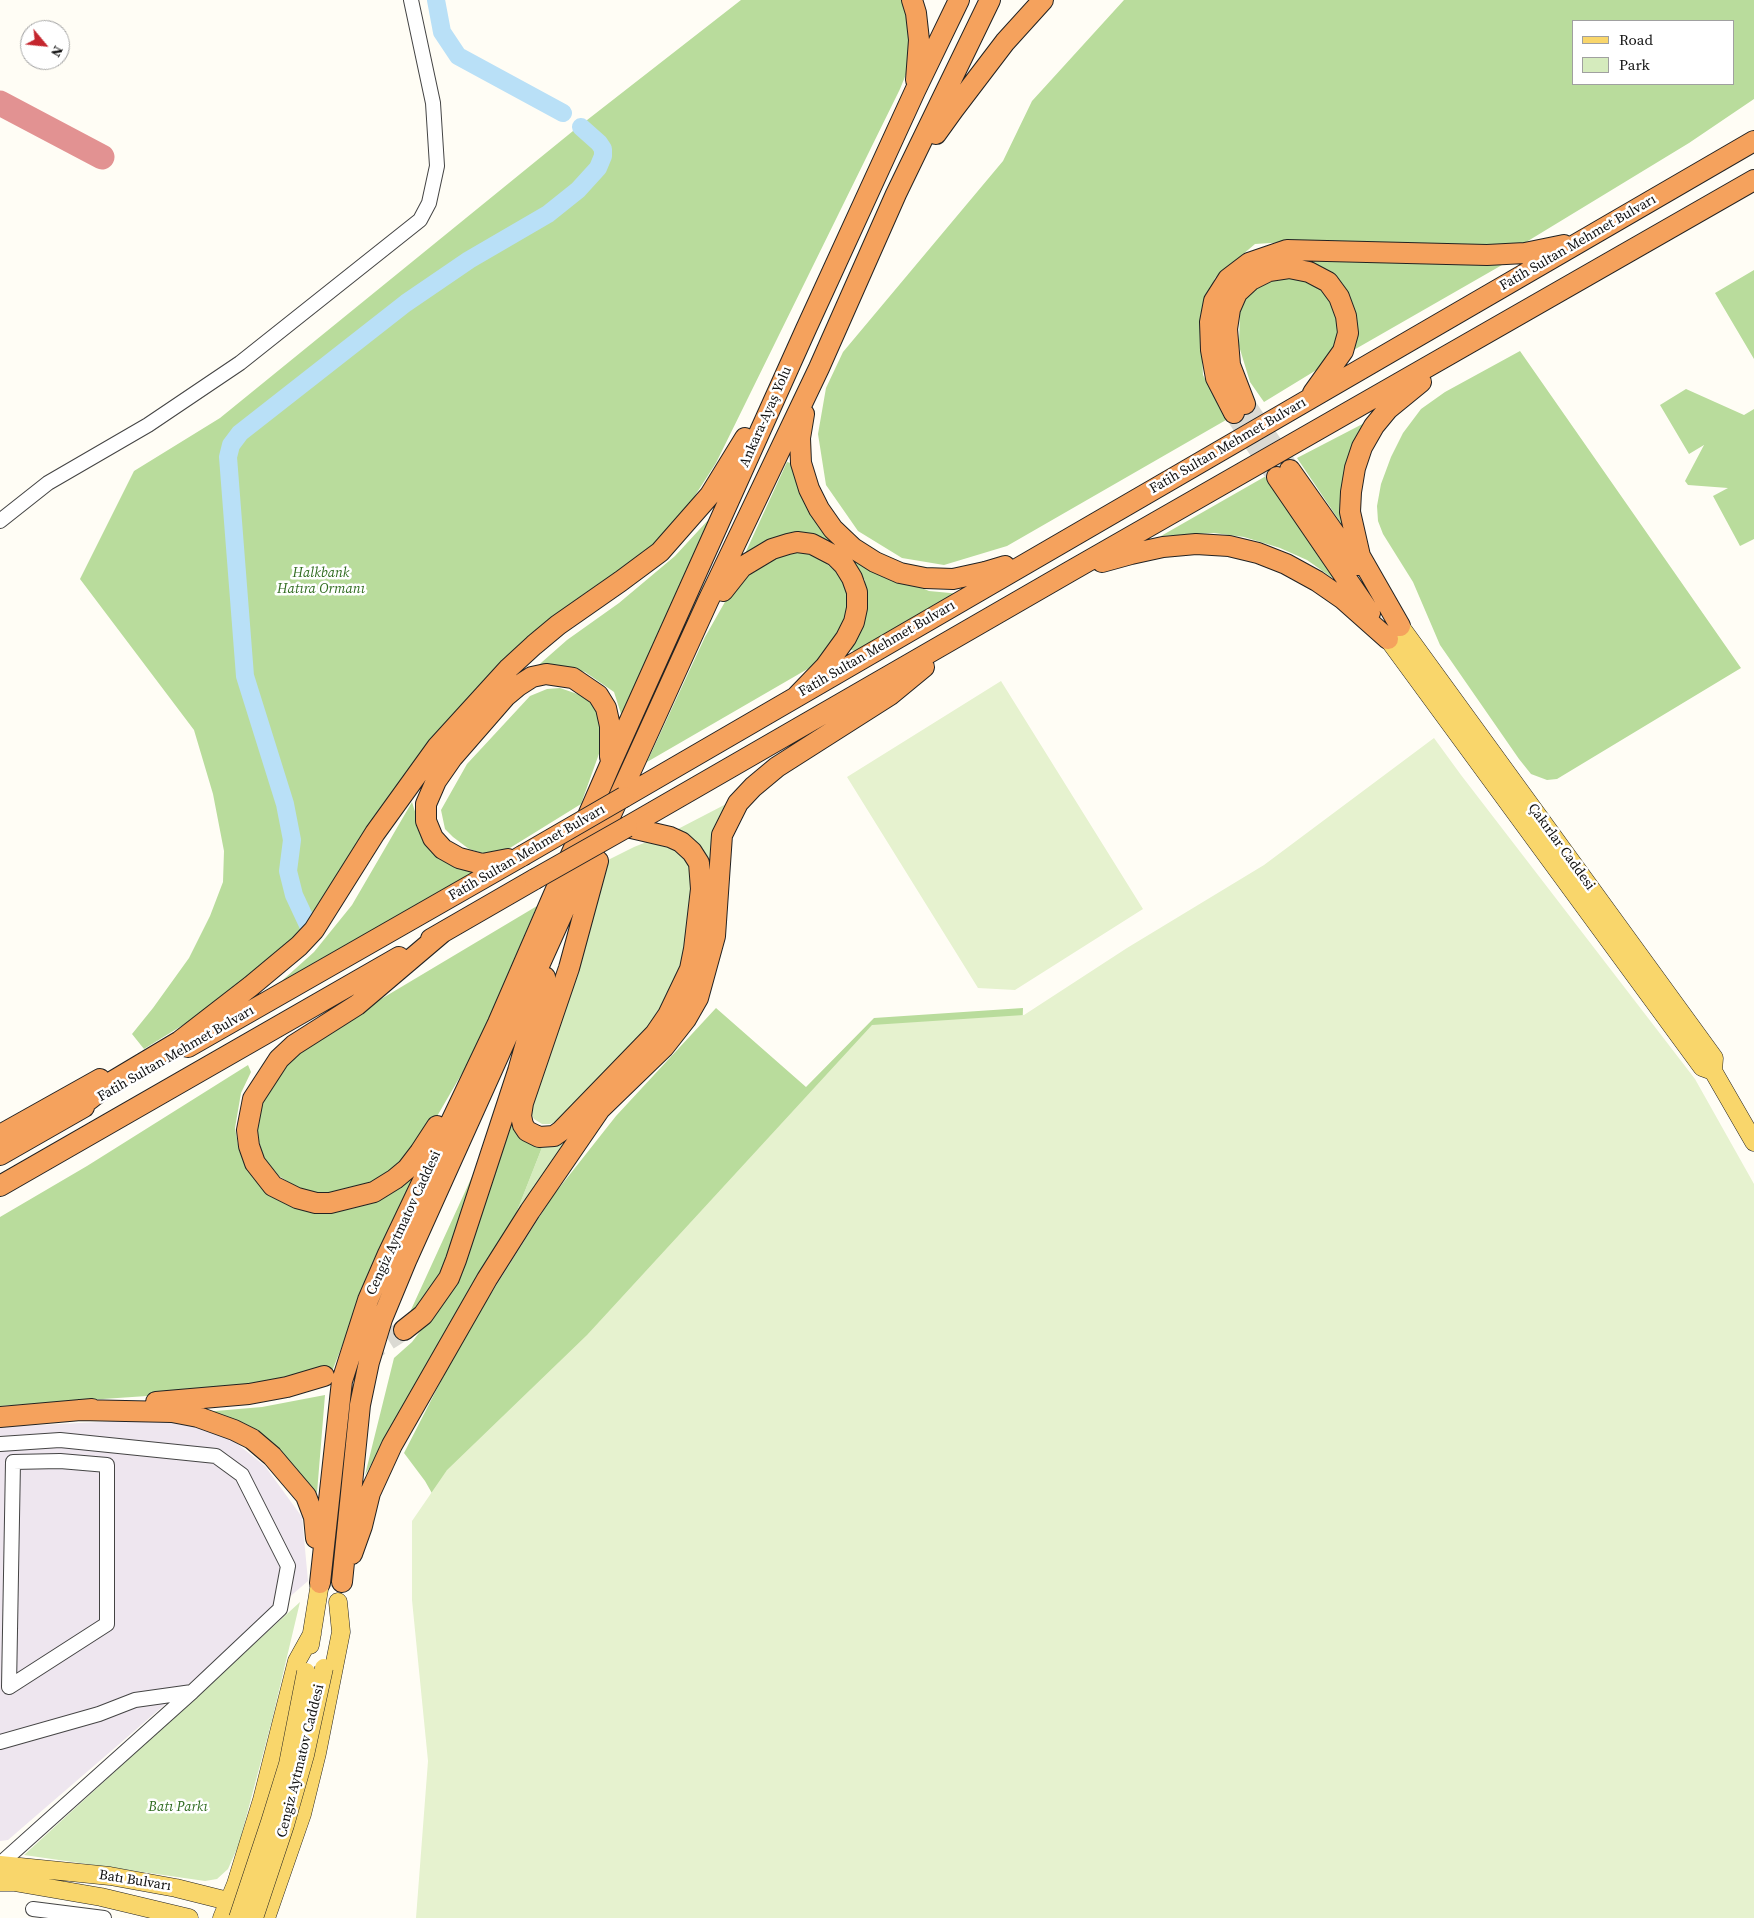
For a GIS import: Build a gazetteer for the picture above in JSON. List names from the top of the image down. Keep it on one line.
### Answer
{"streets":{"highway":["Fatih Sultan Mehmet Bulvarı","Ankara-Ayaş Yolu","Cengiz Aytmatov Caddesi"],"main road":["Çakırlar Caddesi","Batı Bulvarı"]},"crossings":[["Ankara-Ayaş Yolu","Cengiz Aytmatov Caddesi"],["Cengiz Aytmatov Caddesi","Batı Bulvarı"]],"parks":["Halkbank Hatıra Ormanı","Batı Parkı"],"legend":["Road","Park"],"north":"bottom right"}
